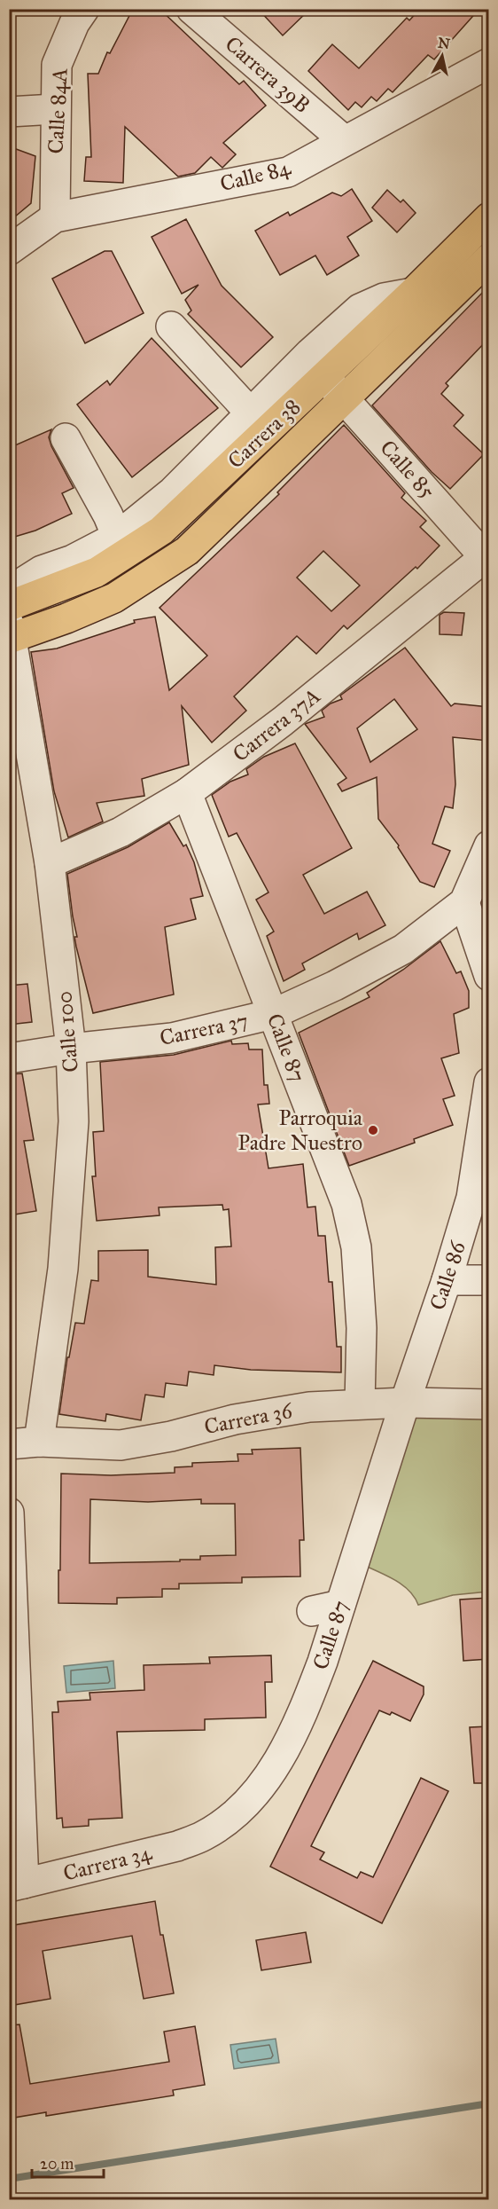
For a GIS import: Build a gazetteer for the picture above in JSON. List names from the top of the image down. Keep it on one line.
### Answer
{"streets":{"main road":["Carrera 38"],"street":["Carrera 39B","Calle 84A","Calle 84","Calle 85","Carrera 37A","Carrera 37","Calle 100","Calle 87","Calle 86","Carrera 36","Carrera 34"]},"crossings":[["Carrera 39B","Calle 84"],["Calle 84A","Calle 84"],["Carrera 38","Calle 85"],["Carrera 38","Calle 100"],["Calle 85","Carrera 37A"],["Carrera 37A","Calle 100"],["Carrera 37A","Calle 87"],["Carrera 37","Calle 100"],["Carrera 37","Calle 87"],["Calle 100","Carrera 36"],["Calle 87","Calle 86"],["Calle 87","Carrera 36"],["Calle 87","Carrera 34"],["Calle 86","Carrera 36"]],"places":["Parroquia Padre Nuestro"],"scale_bar":"20 m","north":"top"}
